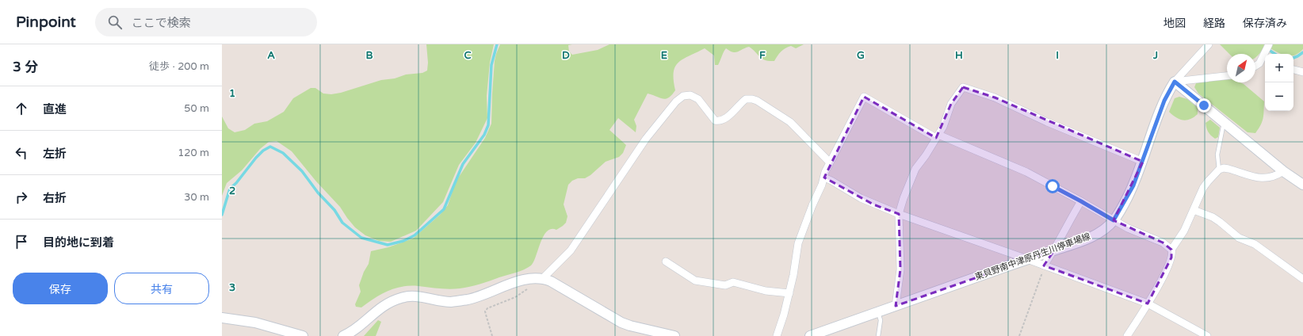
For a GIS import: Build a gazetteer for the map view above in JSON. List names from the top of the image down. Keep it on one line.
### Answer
{"streets":{"main road":["東貝野南中津原丹生川停車場線"]},"north":"top right","page":{"header":"Pinpoint","search":"ここで検索","nav":["地図","経路","保存済み"],"heading":["3 分","徒歩 · 200 m"],"map_buttons":["+","−"],"list":[["直進","50 m"],["左折","120 m"],["右折","30 m"],"目的地に到着"],"buttons":["保存","共有"]},"grid":{"columns":["A","B","C","D","E","F","G","H","I","J"],"rows":["1","2","3"]}}
